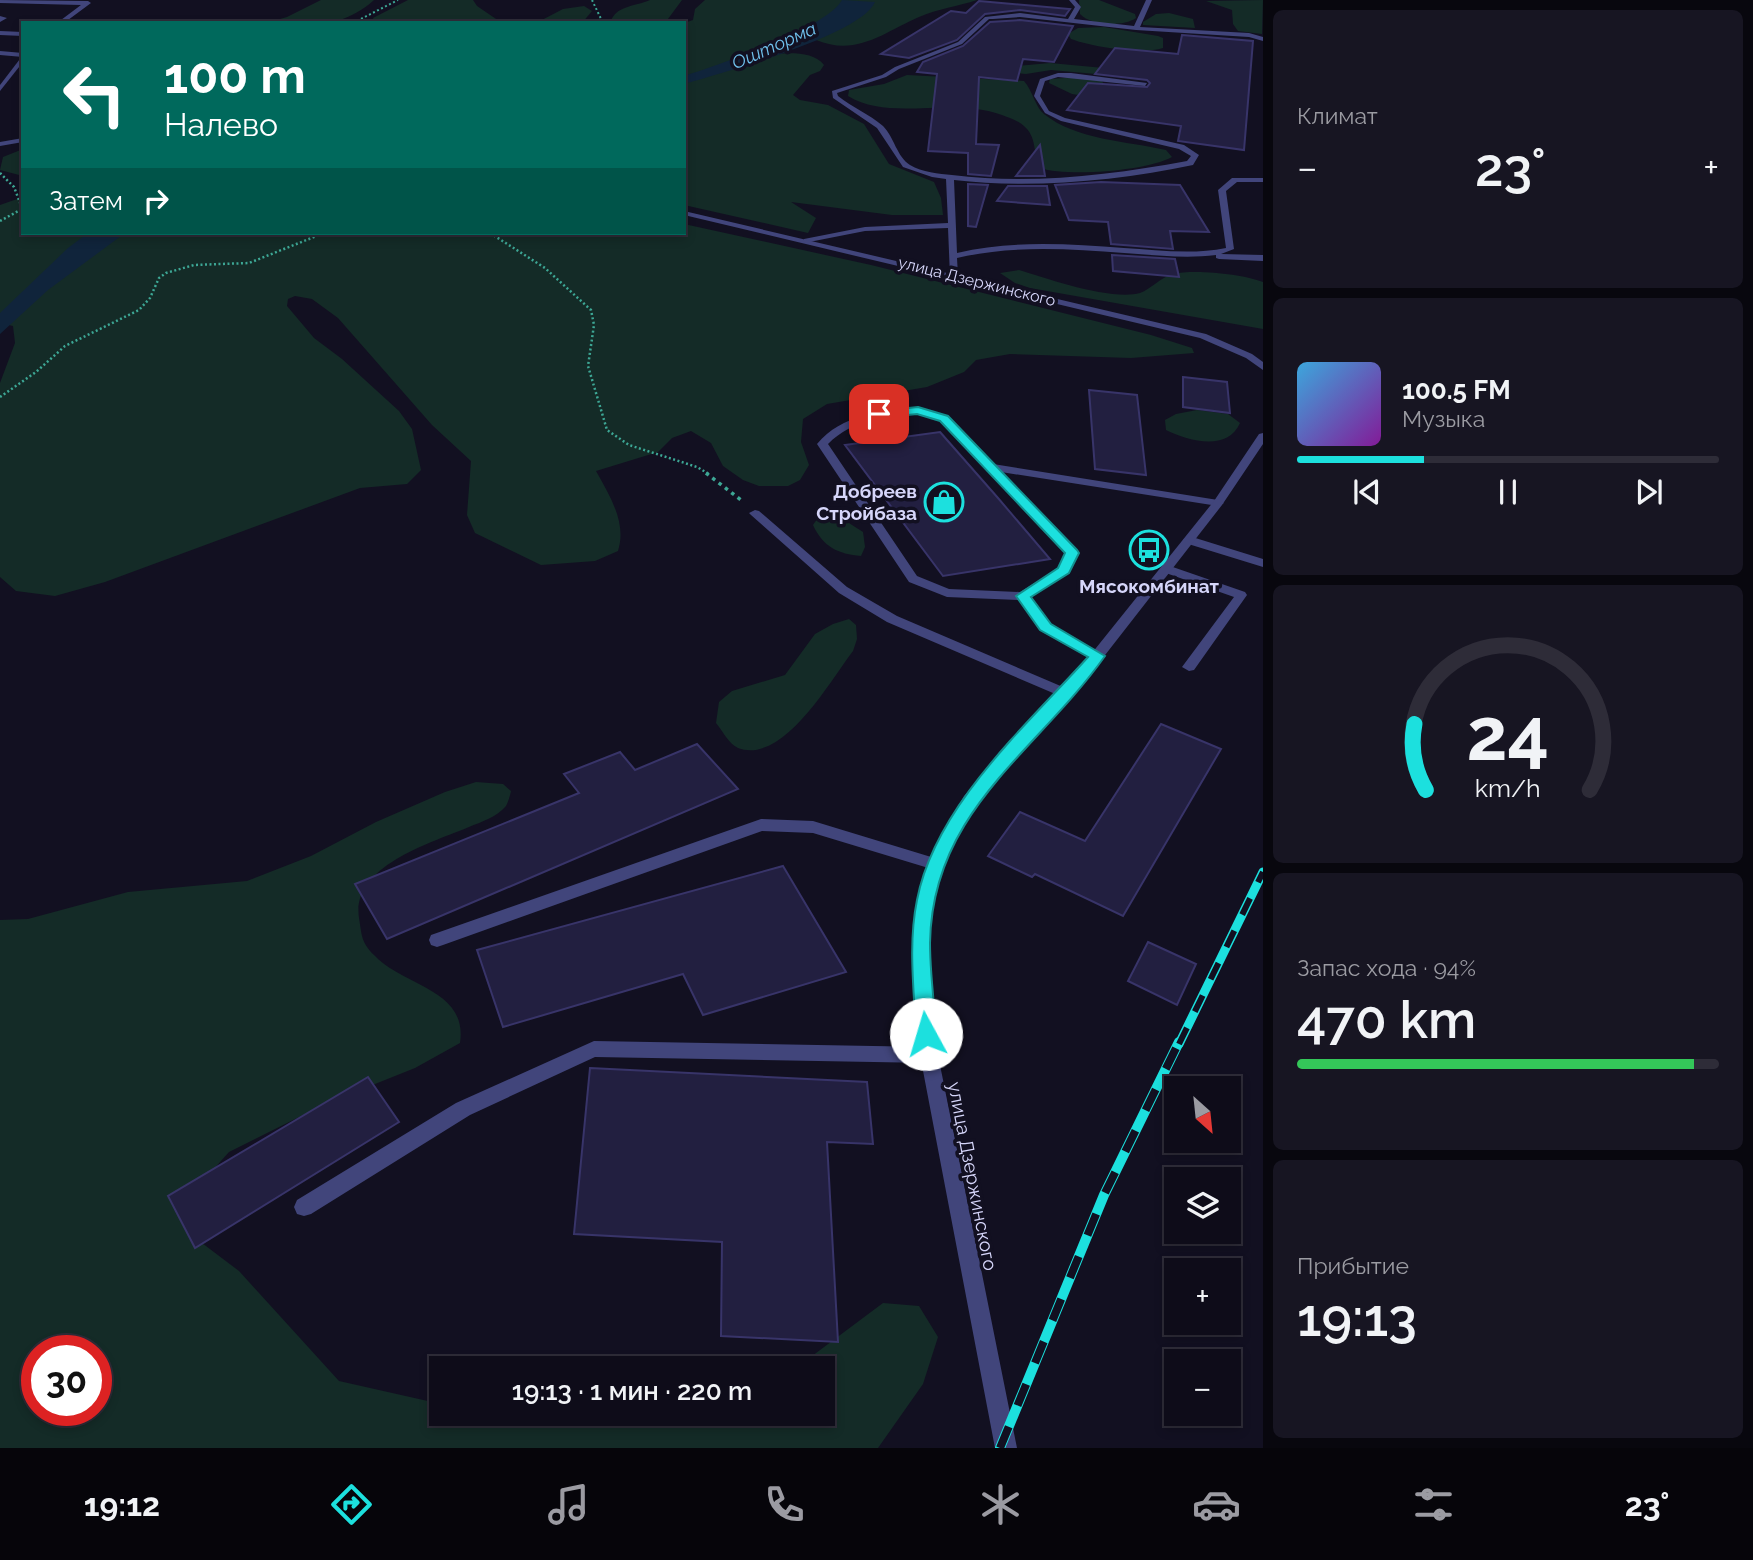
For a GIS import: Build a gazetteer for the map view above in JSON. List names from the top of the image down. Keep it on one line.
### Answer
{"streets":{"street":["улица Дзержинского"]},"water":["Ошторма"],"places":{"shop":["Добреев Стройбаза"],"bus stop":["Мясокомбинат"]},"north":"bottom right","page":{"tile":["Климат",["Запас хода · 94%","470 km"],["Прибытие","19:13"]],"turn":["100 m","Налево"],"heat":["−","23°","+"],"then":"Затем","song":["100.5 FM","Музыка"],"map_buttons":["+","−"],"limit":"30","trip":"19:13 · 1 мин · 220 m","tabs":["19:12","23°"],"gauge":["24","km/h"]}}
